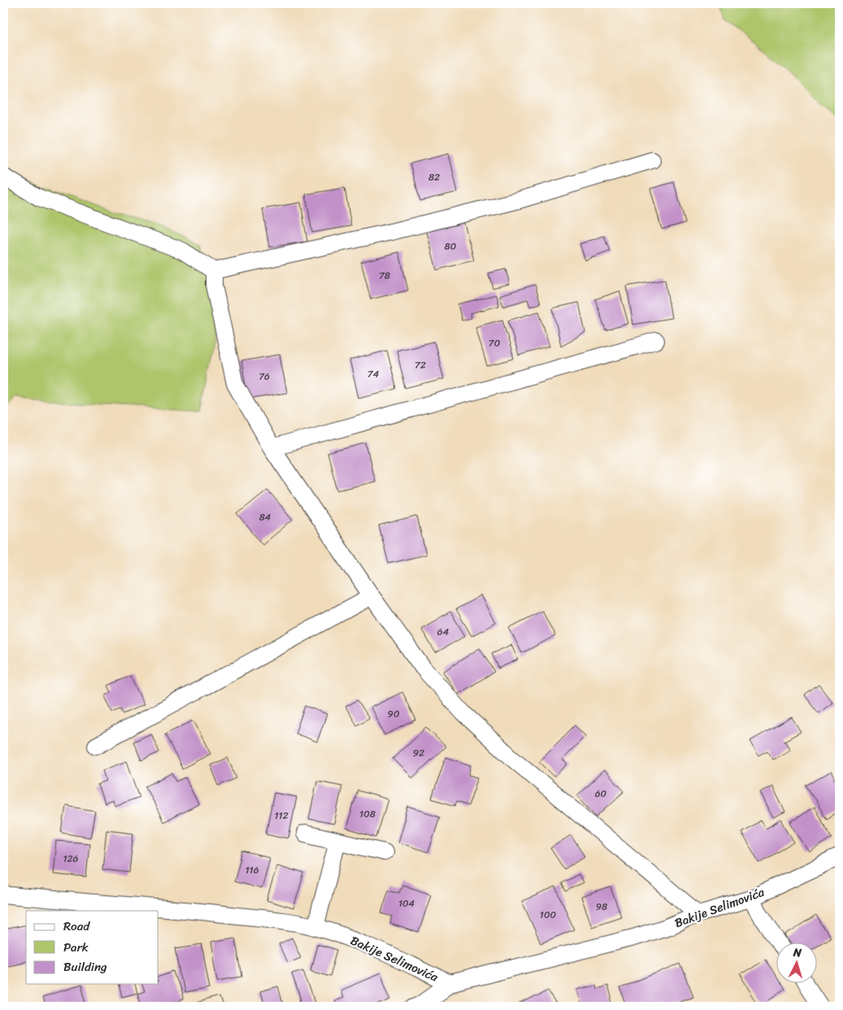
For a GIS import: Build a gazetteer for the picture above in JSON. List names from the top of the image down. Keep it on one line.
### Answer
{"streets":{"street":["Bakije Selimovića"]},"house_numbers":["82","80","78","70","72","74","76","84","64","90","92","60","108","112","126","116","104","98","100"],"legend":["Road","Park","Building"],"north":"top"}
